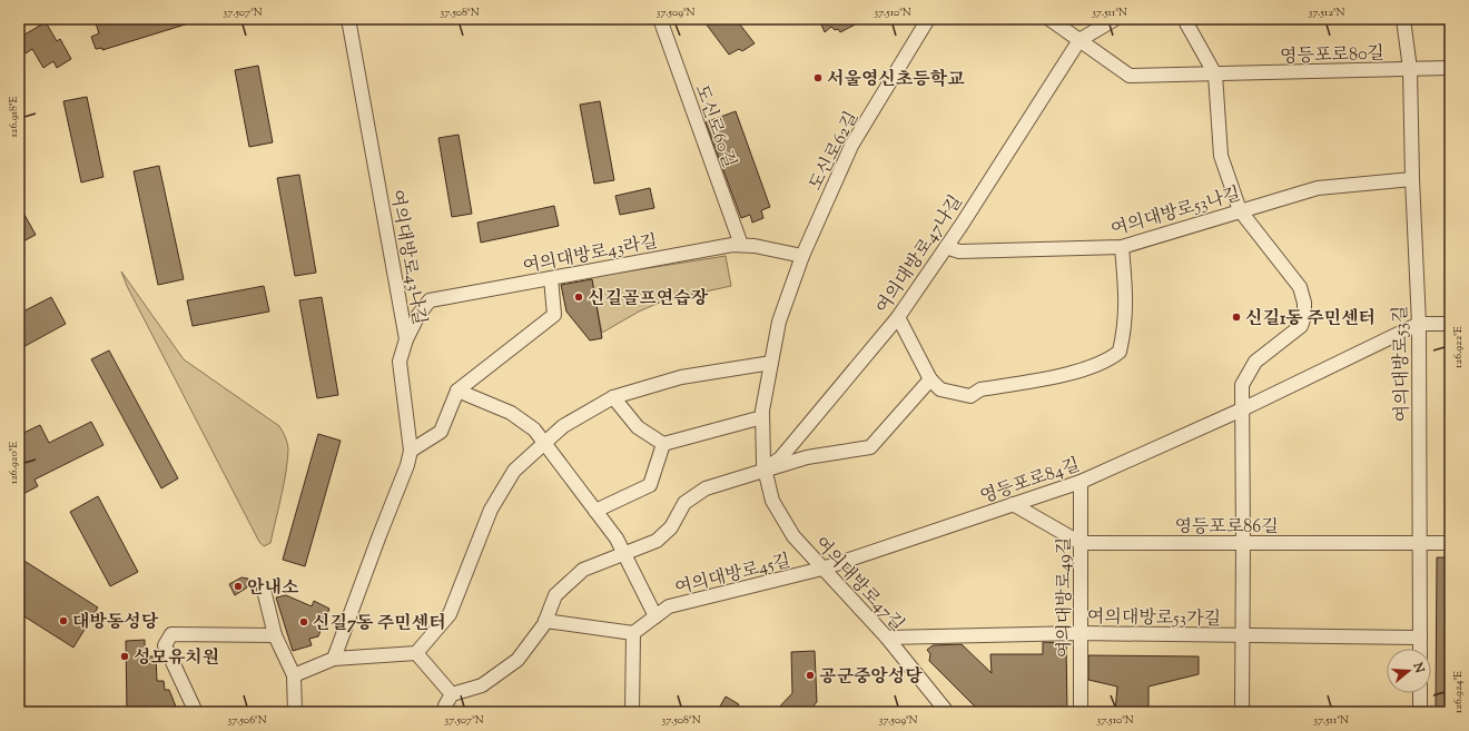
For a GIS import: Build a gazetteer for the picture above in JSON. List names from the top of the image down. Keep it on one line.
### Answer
{"streets":{"street":["영등포로80길","도신로60길","도신로62길","여의대방로53나길","여의대방로43라길","여의대방로47나길","여의대방로43나길","여의대방로53길","영등포로84길","영등포로86길","여의대방로45길","여의대방로47길","여의대방로49길","여의대방로53가길"]},"crossings":[["영등포로80길","여의대방로47나길"],["영등포로80길","여의대방로53길"],["도신로60길","여의대방로43라길"],["도신로62길","여의대방로43라길"],["도신로62길","여의대방로47길"],["여의대방로53나길","여의대방로47나길"],["여의대방로53나길","여의대방로53길"],["여의대방로43라길","여의대방로43나길"],["여의대방로43라길","여의대방로47길"],["여의대방로47나길","여의대방로47길"],["여의대방로53길","영등포로84길"],["여의대방로53길","영등포로86길"],["여의대방로53길","여의대방로53가길"],["영등포로84길","영등포로86길"],["영등포로84길","여의대방로45길"],["영등포로84길","여의대방로47길"],["영등포로84길","여의대방로49길"],["영등포로86길","여의대방로49길"],["여의대방로45길","여의대방로47길"],["여의대방로47길","여의대방로53가길"],["여의대방로49길","여의대방로53가길"]],"places":["서울영신초등학교","신길골프연습장","신길1동 주민센터","안내소","대방동성당","신길7동 주민센터","성모유치원","공군중앙성당"],"north":"right","coordinates":["37.507°N","37.508°N","37.509°N","37.510°N","37.511°N","37.512°N","126.918°E","126.922°E","126.920°E","126.924°E","37.506°N"]}
